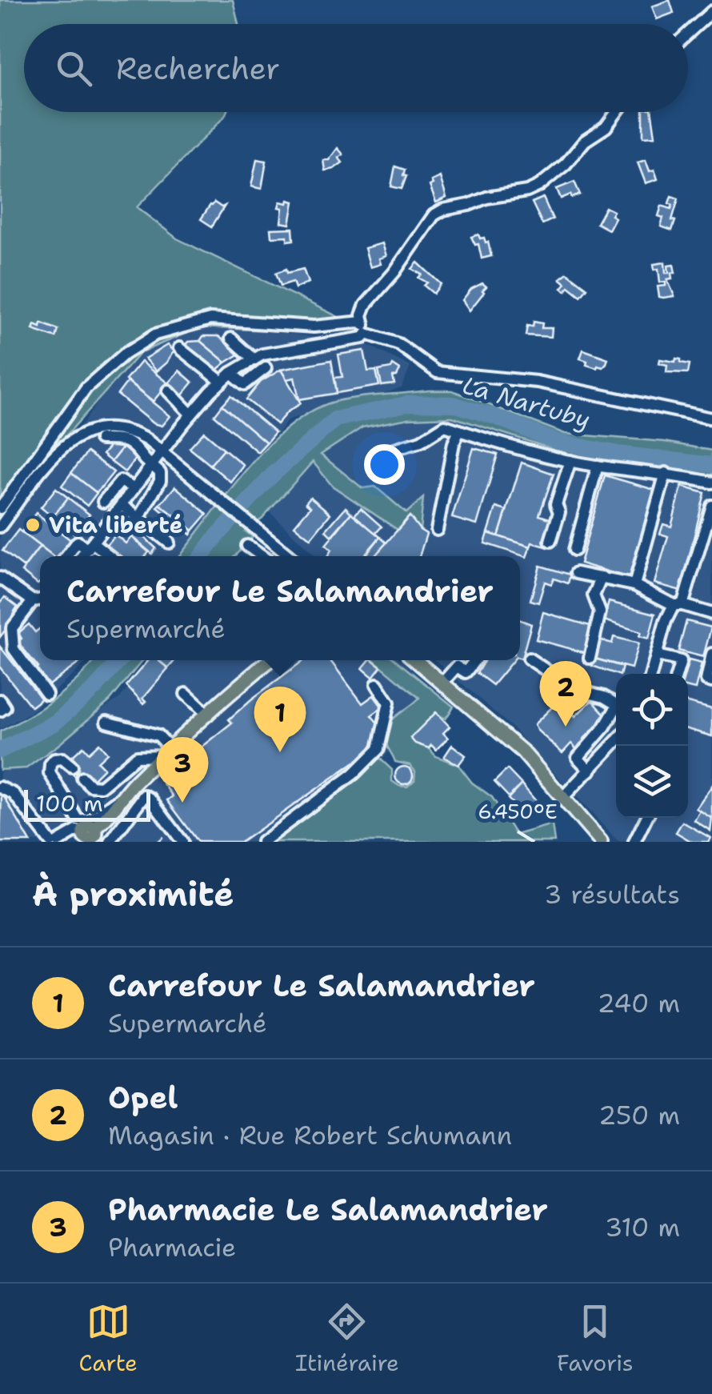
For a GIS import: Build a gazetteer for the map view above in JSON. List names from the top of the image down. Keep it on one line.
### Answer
{"water":["La Nartuby"],"places":["Vita liberté"],"scale_bar":"100 m","page":{"search":"Rechercher","popup":["Carrefour Le Salamandrier","Supermarché"],"pins":["2","1","3"],"scale":"100 m","heading":["À proximité","3 résultats"],"list":[{"mark":"1","name":"Carrefour Le Salamandrier","note":"Supermarché","value":"240 m"},{"mark":"2","name":"Opel","note":"Magasin · Rue Robert Schumann","value":"250 m"},{"mark":"3","name":"Pharmacie Le Salamandrier","note":"Pharmacie","value":"310 m"}],"nav":["Carte","Itinéraire","Favoris"]},"coordinates":["6.450°E"]}
